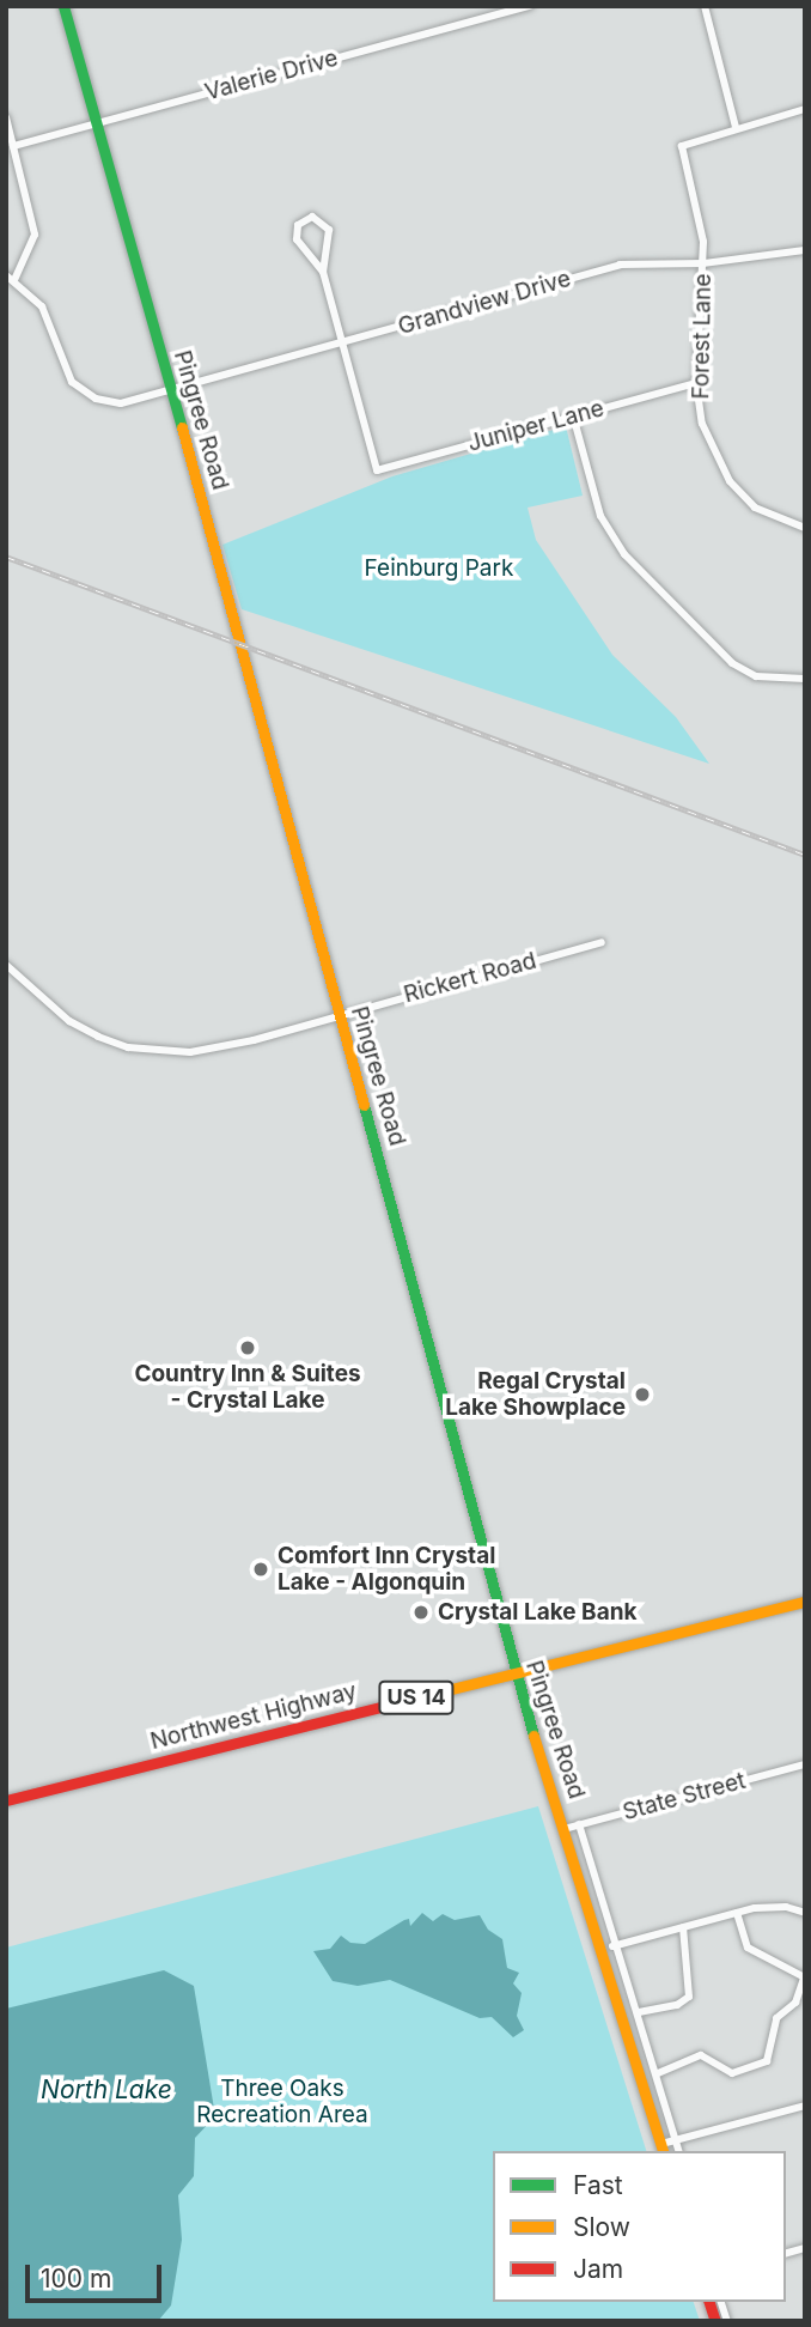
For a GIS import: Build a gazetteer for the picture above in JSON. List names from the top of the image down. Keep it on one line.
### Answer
{"streets":{"street":["Valerie Drive","Grandview Drive","Forest Lane","Pingree Road","Juniper Lane","Rickert Road","US 14","Northwest Highway","State Street"]},"crossings":[["Valerie Drive","Pingree Road"],["Grandview Drive","Forest Lane"],["Grandview Drive","Pingree Road"],["Grandview Drive","Juniper Lane"],["Forest Lane","Juniper Lane"],["Pingree Road","Rickert Road"],["Pingree Road","Northwest Highway"],["Pingree Road","State Street"]],"water":["North Lake"],"parks":["Feinburg Park","Three Oaks Recreation Area"],"places":["Country Inn & Suites - Crystal Lake","Regal Crystal Lake Showplace","Comfort Inn Crystal Lake - Algonquin","Crystal Lake Bank"],"legend":["Fast","Slow","Jam"],"scale_bar":"100 m"}
